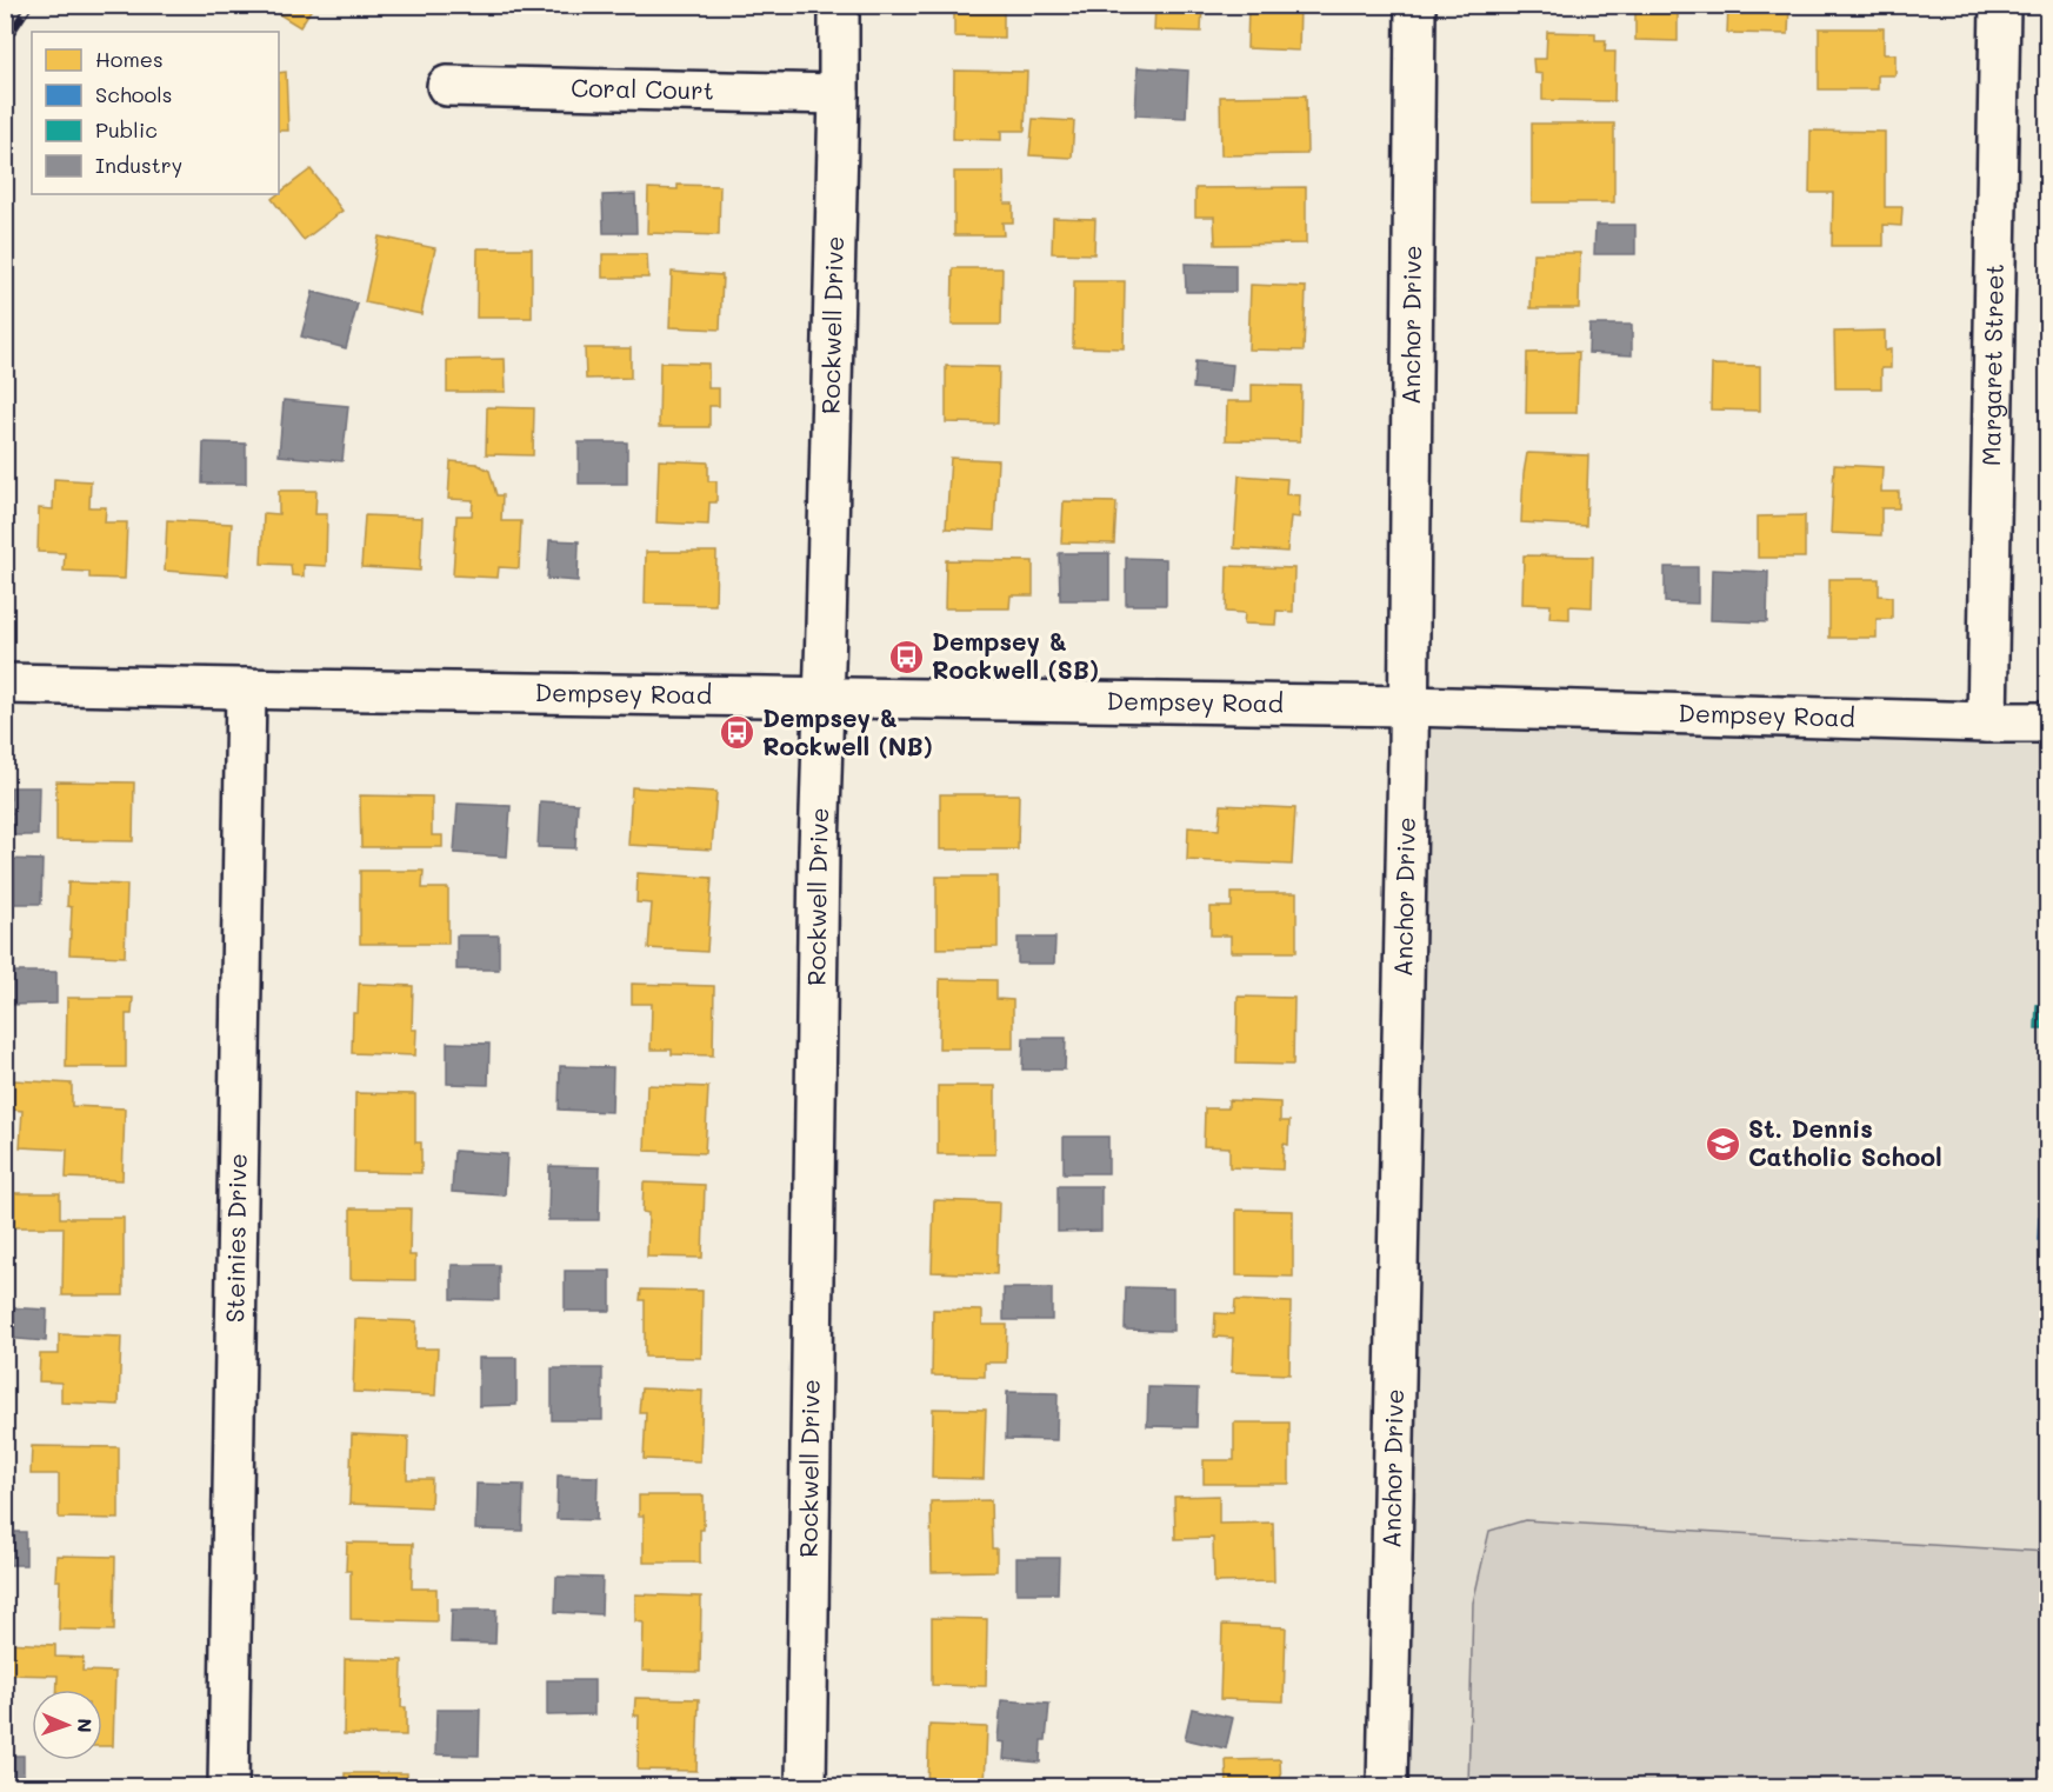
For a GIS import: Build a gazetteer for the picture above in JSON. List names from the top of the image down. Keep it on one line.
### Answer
{"streets":{"street":["Coral Court","Rockwell Drive","Anchor Drive","Margaret Street","Dempsey Road","Steinies Drive"]},"crossings":[["Coral Court","Rockwell Drive"],["Rockwell Drive","Dempsey Road"],["Anchor Drive","Dempsey Road"],["Margaret Street","Dempsey Road"],["Dempsey Road","Steinies Drive"]],"places":{"bus stop":["Dempsey & Rockwell (SB)","Dempsey & Rockwell (NB)"],"school or university":["St. Dennis Catholic School"]},"legend":["Homes","Schools","Public","Industry"],"north":"right"}
